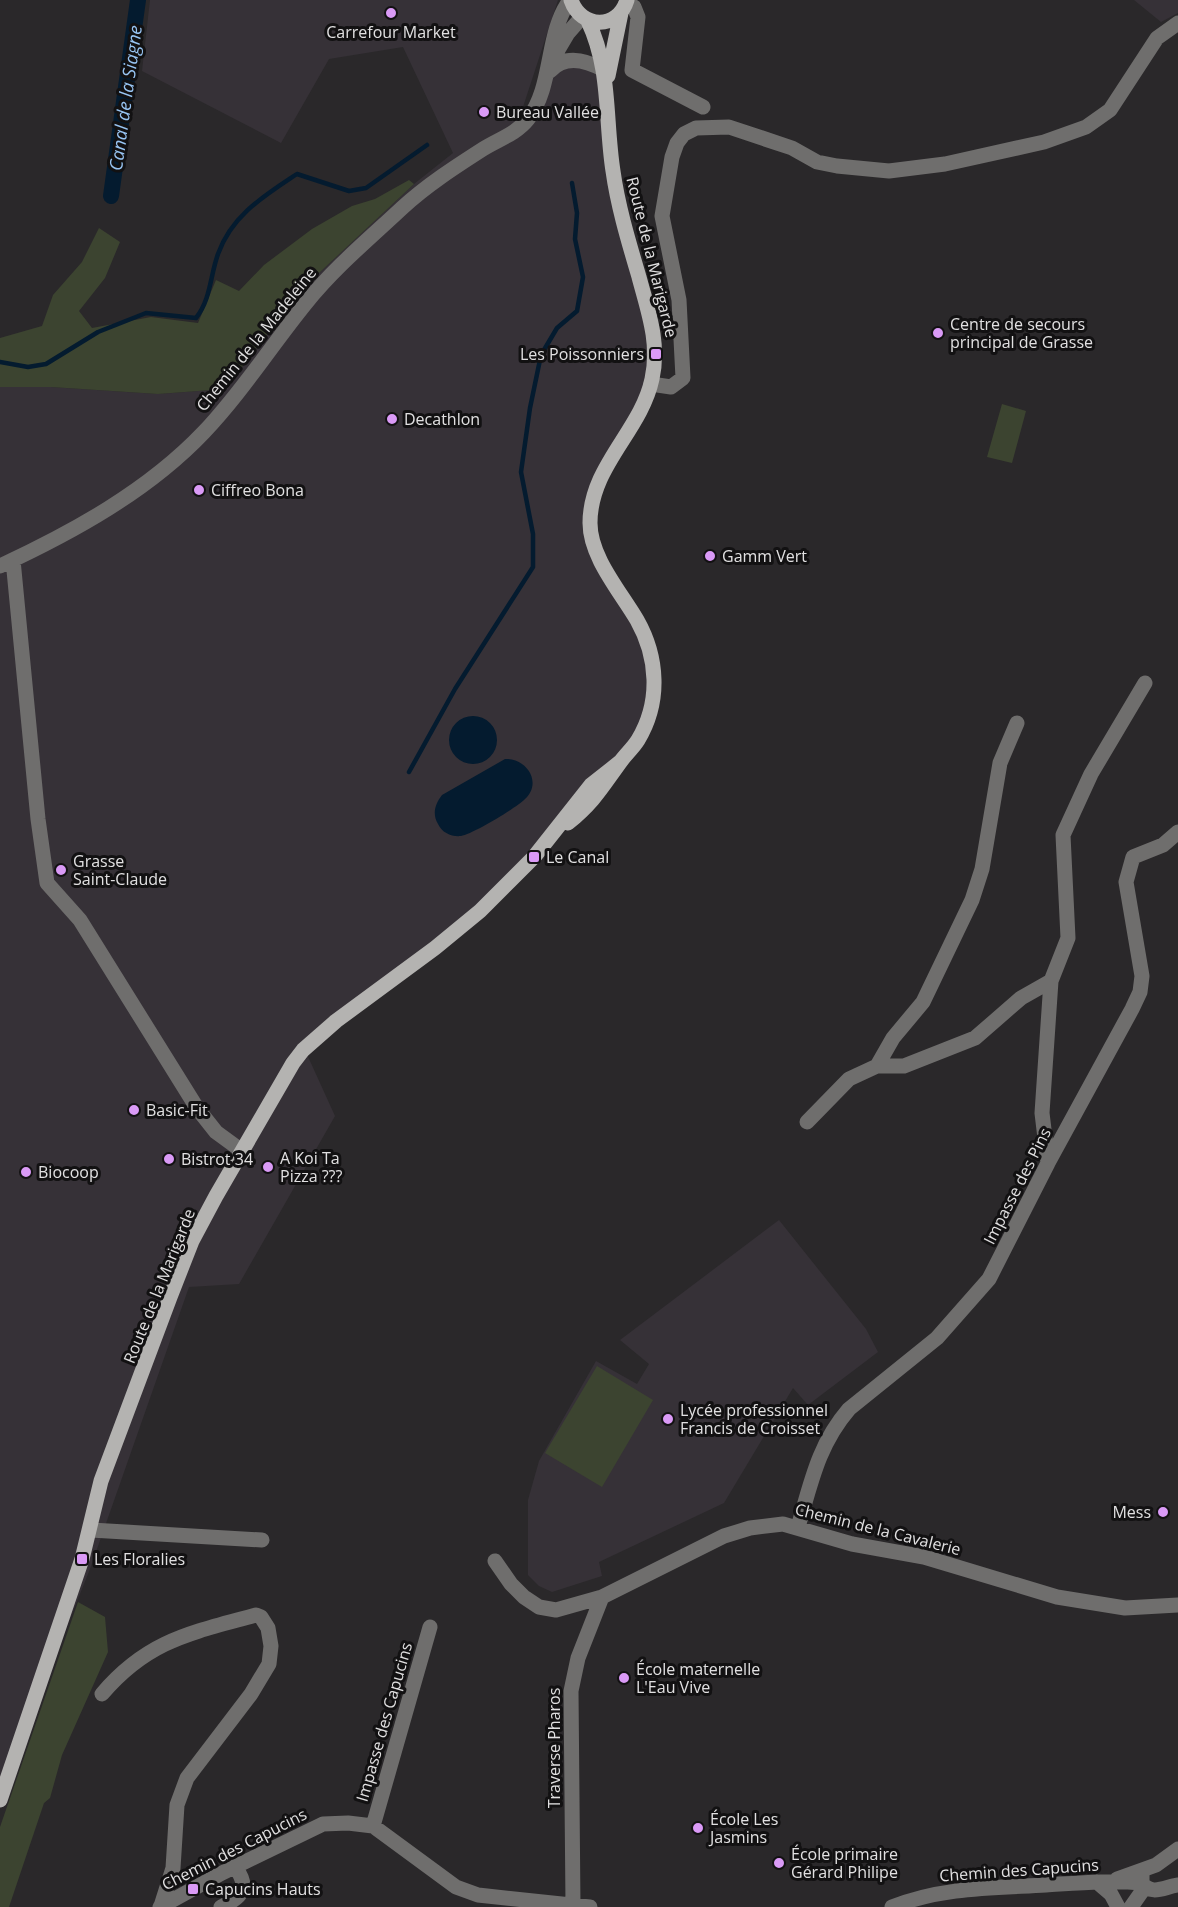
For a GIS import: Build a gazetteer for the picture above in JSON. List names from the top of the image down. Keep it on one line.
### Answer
{"streets":{"main road":["Route de la Marigarde"],"street":["Chemin de la Madeleine","Impasse des Pins","Chemin de la Cavalerie","Impasse des Capucins","Traverse Pharos","Chemin des Capucins"]},"crossings":[["Impasse des Pins","Chemin de la Cavalerie"],["Chemin de la Cavalerie","Traverse Pharos"],["Impasse des Capucins","Chemin des Capucins"]],"water":["Canal de la Siagne"],"places":{"other":["Carrefour Market","Bureau Vallée","Centre de secours principal de Grasse","Decathlon","Ciffreo Bona","Gamm Vert","Grasse Saint-Claude","Basic-Fit","Bistrot 34","A Koi Ta Pizza ???","Biocoop","Lycée professionnel Francis de Croisset","Mess","École maternelle L'Eau Vive","École Les Jasmins","École primaire Gérard Philipe"],"transit":["Les Poissonniers","Le Canal","Les Floralies","Capucins Hauts"]}}
